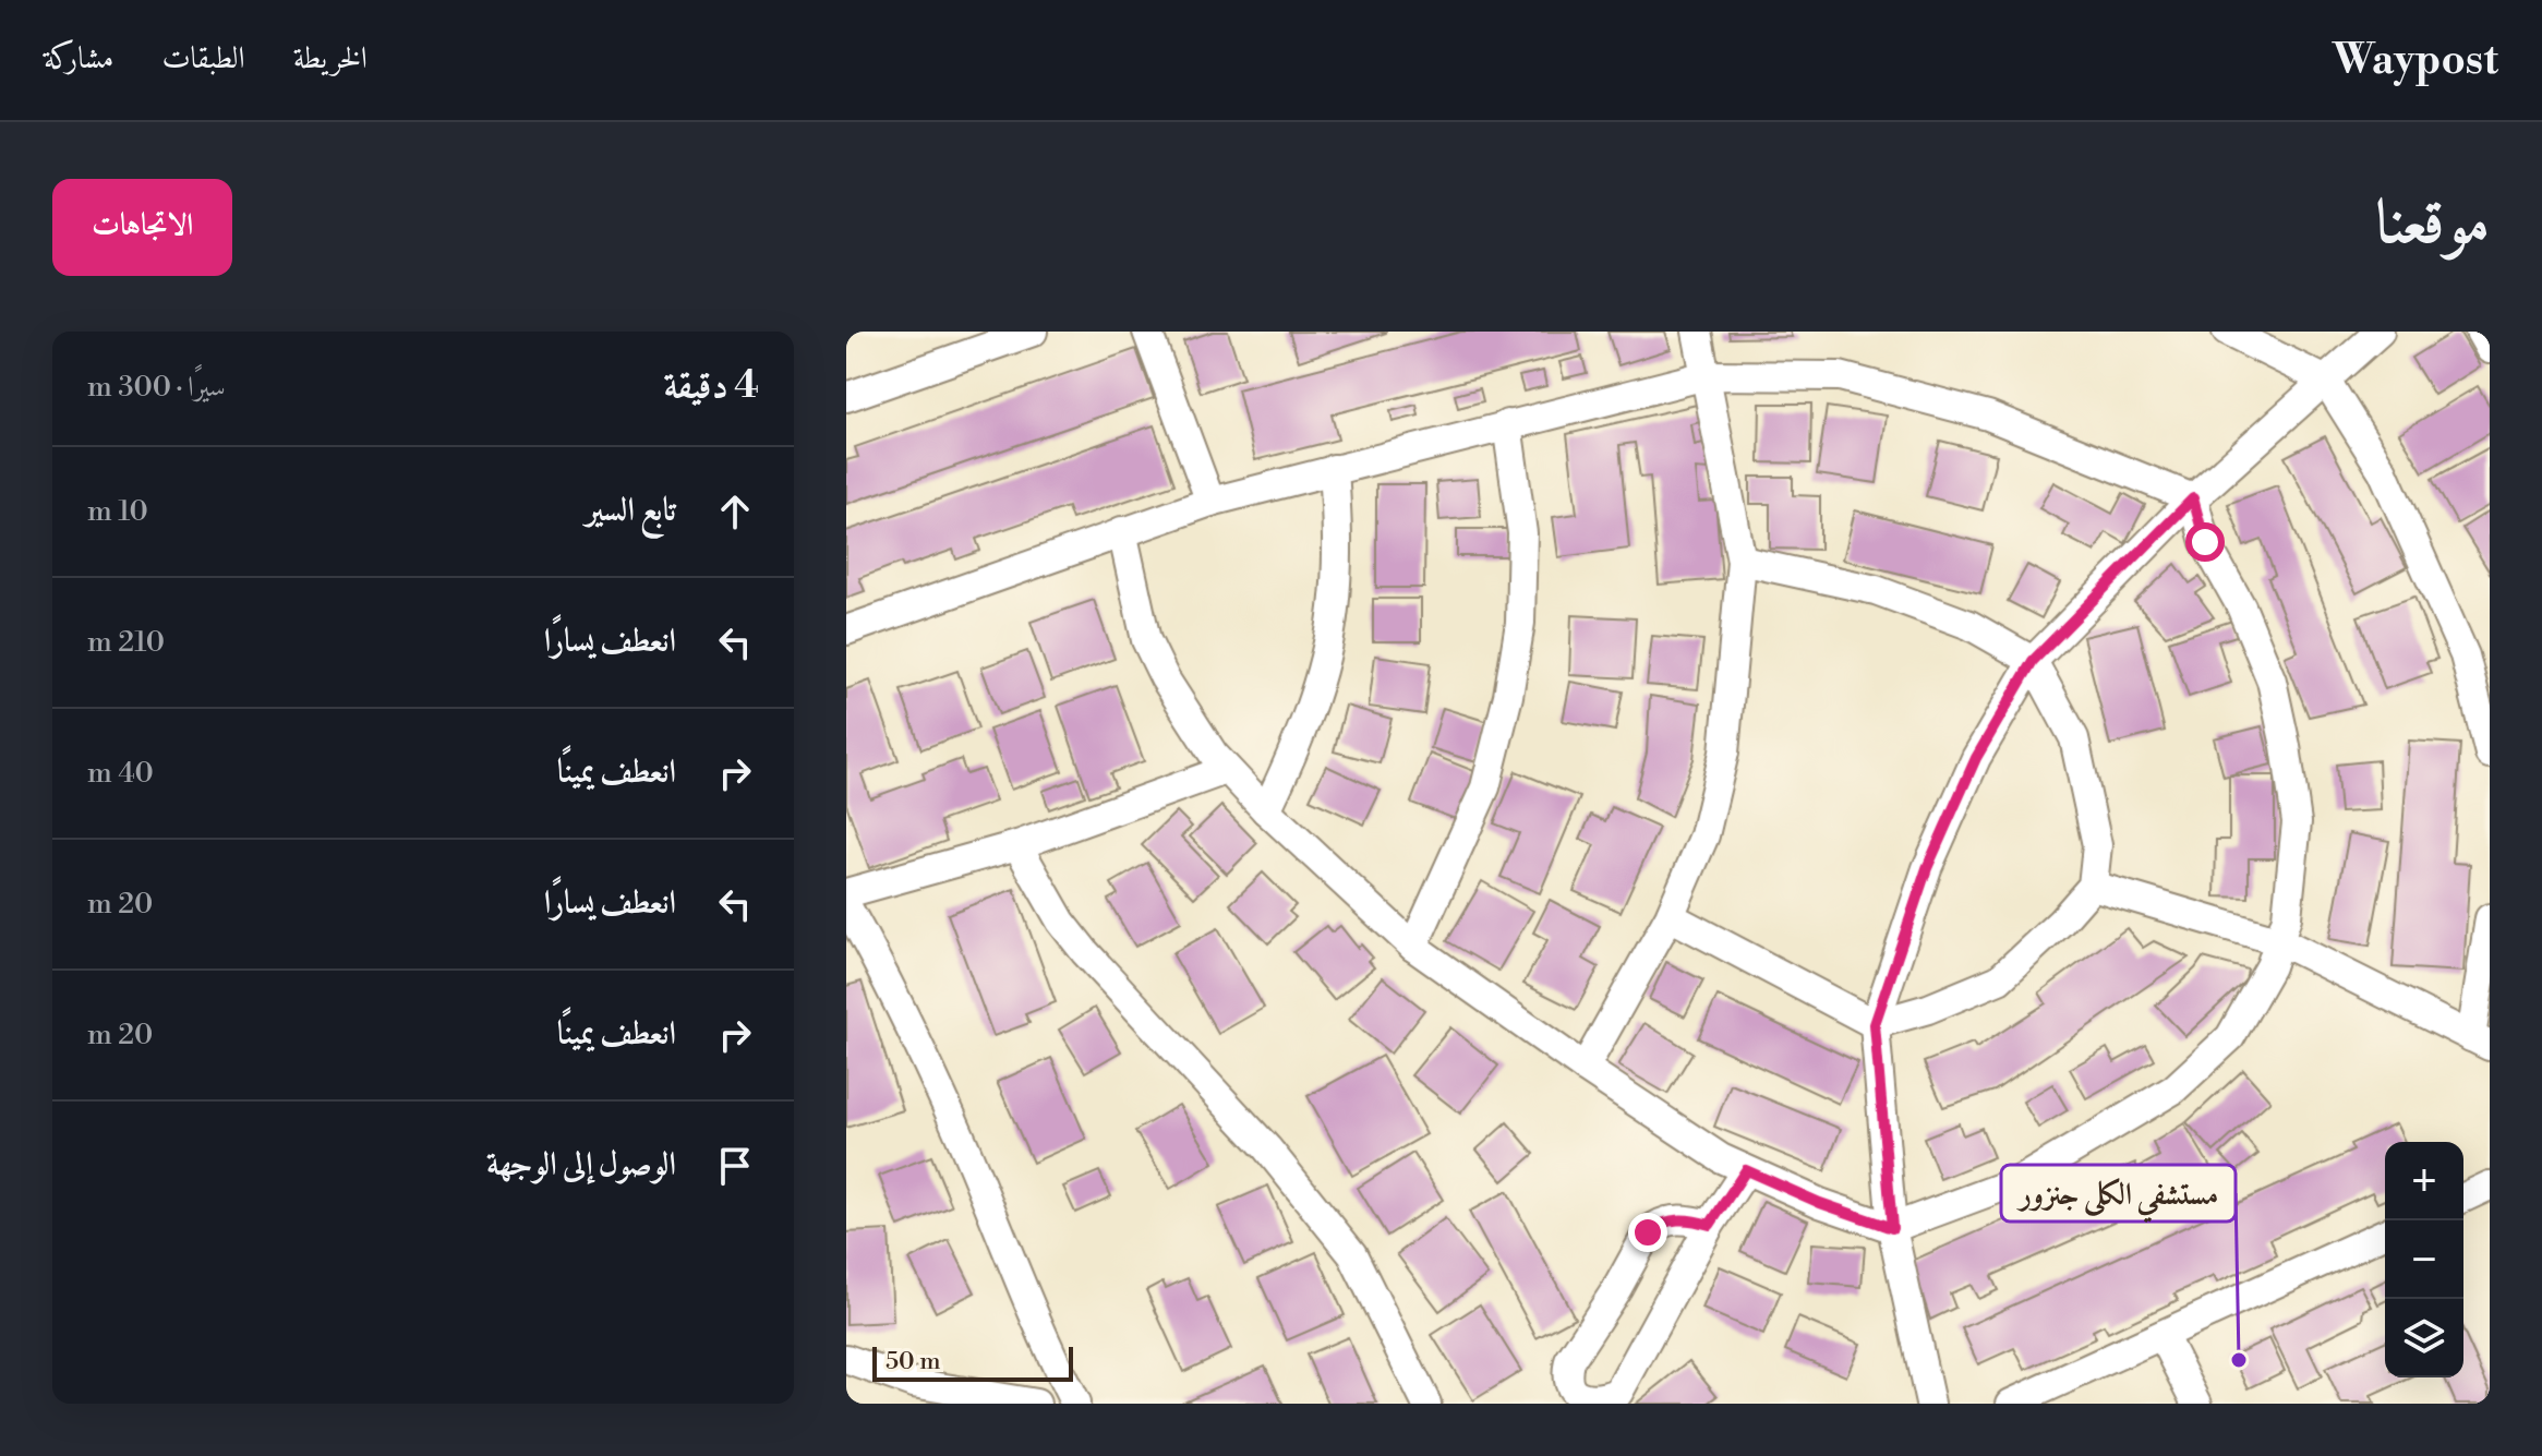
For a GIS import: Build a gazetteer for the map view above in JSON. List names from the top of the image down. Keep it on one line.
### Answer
{"places":["مستشفي الكلى جنزور"],"scale_bar":"50 m","page":{"header":"Waypost","nav":["الخريطة","الطبقات","مشاركة"],"title":"موقعنا","buttons":"الاتجاهات","heading":["4 دقيقة","سيرًا · 300 m"],"list":[["تابع السير","10 m"],["انعطف يسارًا","210 m"],["انعطف يمينًا","40 m"],["انعطف يسارًا","20 m"],["انعطف يمينًا","20 m"],"الوصول إلى الوجهة"],"map_buttons":["+","−"],"scale":"50 m"}}
